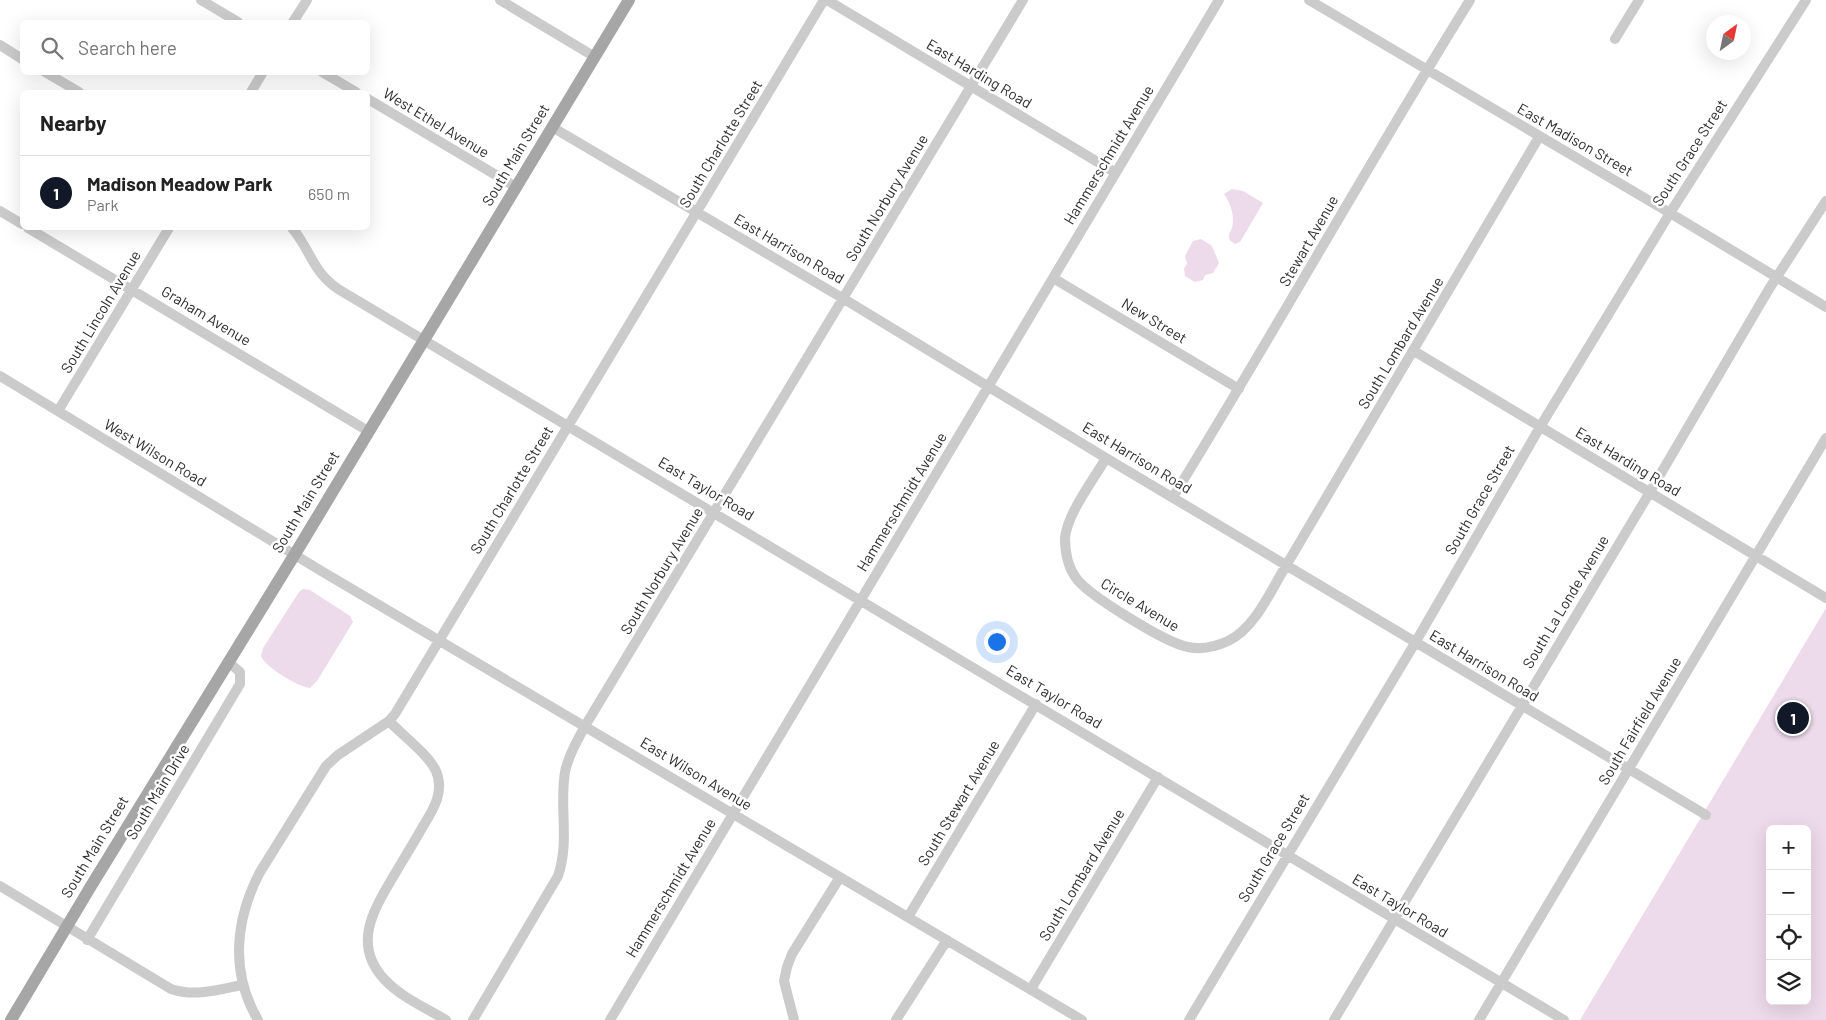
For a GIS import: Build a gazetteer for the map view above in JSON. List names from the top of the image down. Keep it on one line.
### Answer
{"streets":{"main road":["South Main Street"],"street":["East Harding Road","West Ethel Avenue","East Madison Street","South Charlotte Street","South Grace Street","Hammerschmidt Avenue","South Norbury Avenue","Stewart Avenue","East Harrison Road","South Lincoln Avenue","Graham Avenue","New Street","South Lombard Avenue","West Wilson Road","East Taylor Road","South La Londe Avenue","Circle Avenue","South Fairfield Avenue","East Wilson Avenue","South Main Drive","South Stewart Avenue"]},"crossings":[["East Harding Road","South Charlotte Street"],["East Harding Road","South Grace Street"],["East Harding Road","Hammerschmidt Avenue"],["East Harding Road","South Norbury Avenue"],["East Harding Road","South Lombard Avenue"],["East Harding Road","South La Londe Avenue"],["East Harding Road","South Fairfield Avenue"],["West Ethel Avenue","South Main Street"],["East Madison Street","South Grace Street"],["East Madison Street","Stewart Avenue"],["East Madison Street","South Lombard Avenue"],["East Madison Street","South La Londe Avenue"],["South Charlotte Street","East Harrison Road"],["South Charlotte Street","East Taylor Road"],["South Charlotte Street","East Wilson Avenue"],["South Grace Street","East Harrison Road"],["South Grace Street","East Taylor Road"],["South Main Street","East Harrison Road"],["South Main Street","Graham Avenue"],["South Main Street","West Wilson Road"],["South Main Street","East Taylor Road"],["South Main Street","East Wilson Avenue"],["South Main Street","South Main Drive"],["Hammerschmidt Avenue","East Harrison Road"],["Hammerschmidt Avenue","New Street"],["Hammerschmidt Avenue","East Taylor Road"],["Hammerschmidt Avenue","East Wilson Avenue"],["South Norbury Avenue","East Harrison Road"],["South Norbury Avenue","East Taylor Road"],["South Norbury Avenue","East Wilson Avenue"],["Stewart Avenue","East Harrison Road"],["Stewart Avenue","New Street"],["East Harrison Road","South Lombard Avenue"],["East Harrison Road","South La Londe Avenue"],["East Harrison Road","Circle Avenue"],["East Harrison Road","South Fairfield Avenue"],["South Lincoln Avenue","Graham Avenue"],["South Lincoln Avenue","West Wilson Road"],["South Lombard Avenue","East Taylor Road"],["South Lombard Avenue","Circle Avenue"],["South Lombard Avenue","East Wilson Avenue"],["West Wilson Road","East Wilson Avenue"],["East Taylor Road","South La Londe Avenue"],["East Taylor Road","South Fairfield Avenue"],["East Taylor Road","South Stewart Avenue"],["East Wilson Avenue","South Stewart Avenue"]],"north":"top right","page":{"search":"Search here","heading":"Nearby","list":[{"mark":"1","name":"Madison Meadow Park","note":"Park","value":"650 m"}],"pins":"1","map_buttons":["+","−"]}}
